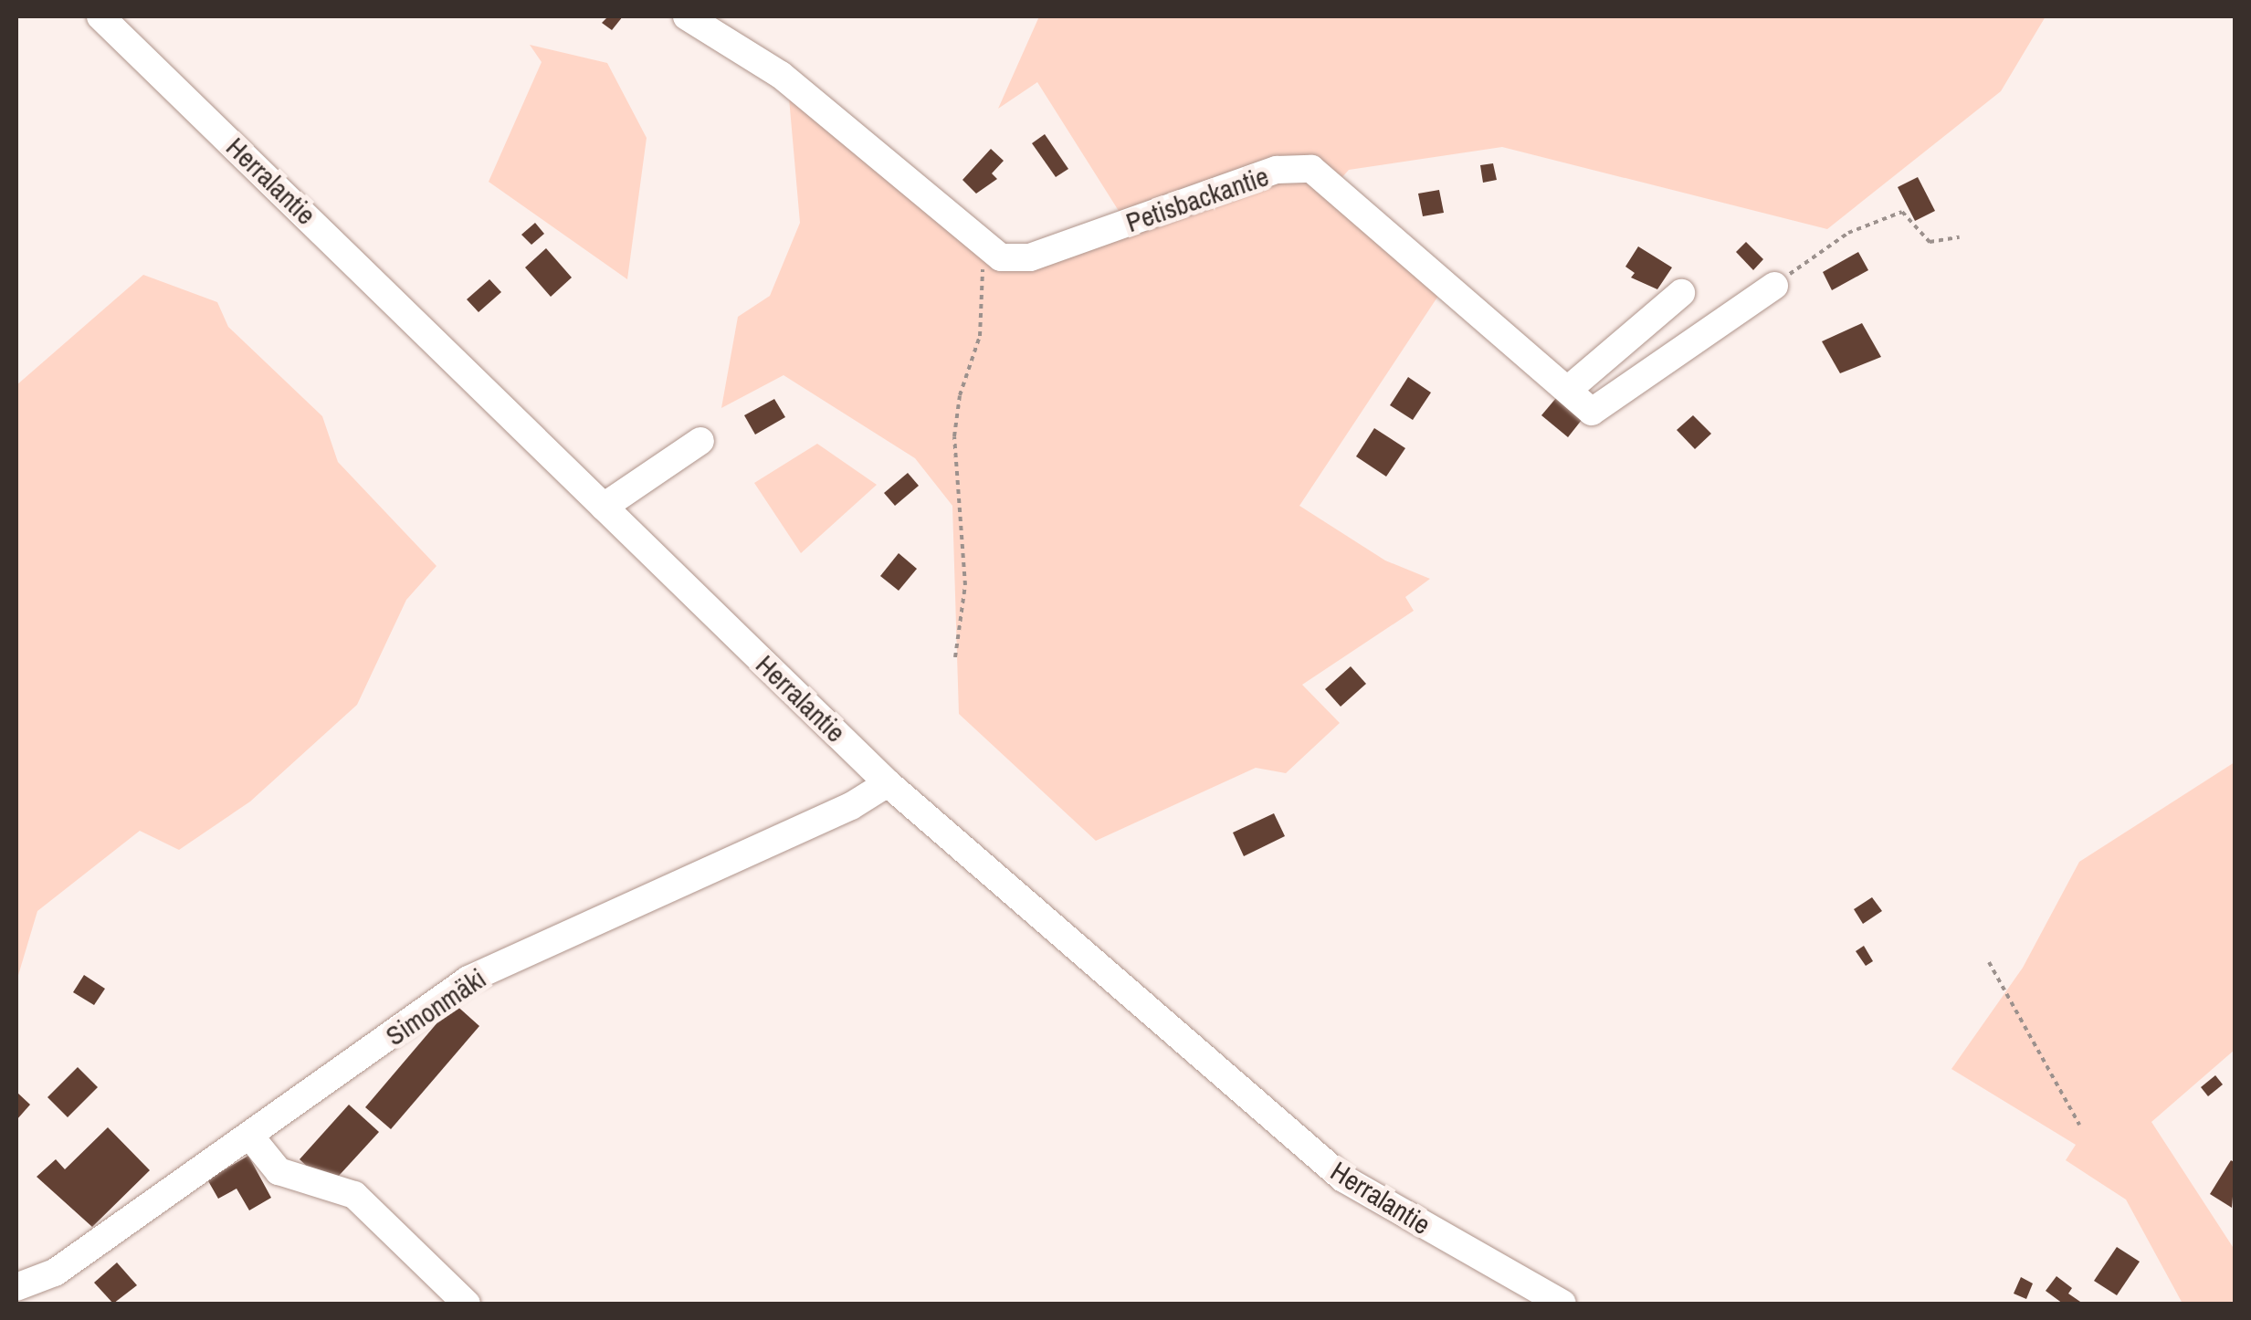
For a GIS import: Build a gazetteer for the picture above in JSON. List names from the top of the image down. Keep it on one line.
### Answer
{"streets":{"street":["Herralantie","Petisbackantie","Simonmäki"]},"crossings":[["Herralantie","Simonmäki"]]}
